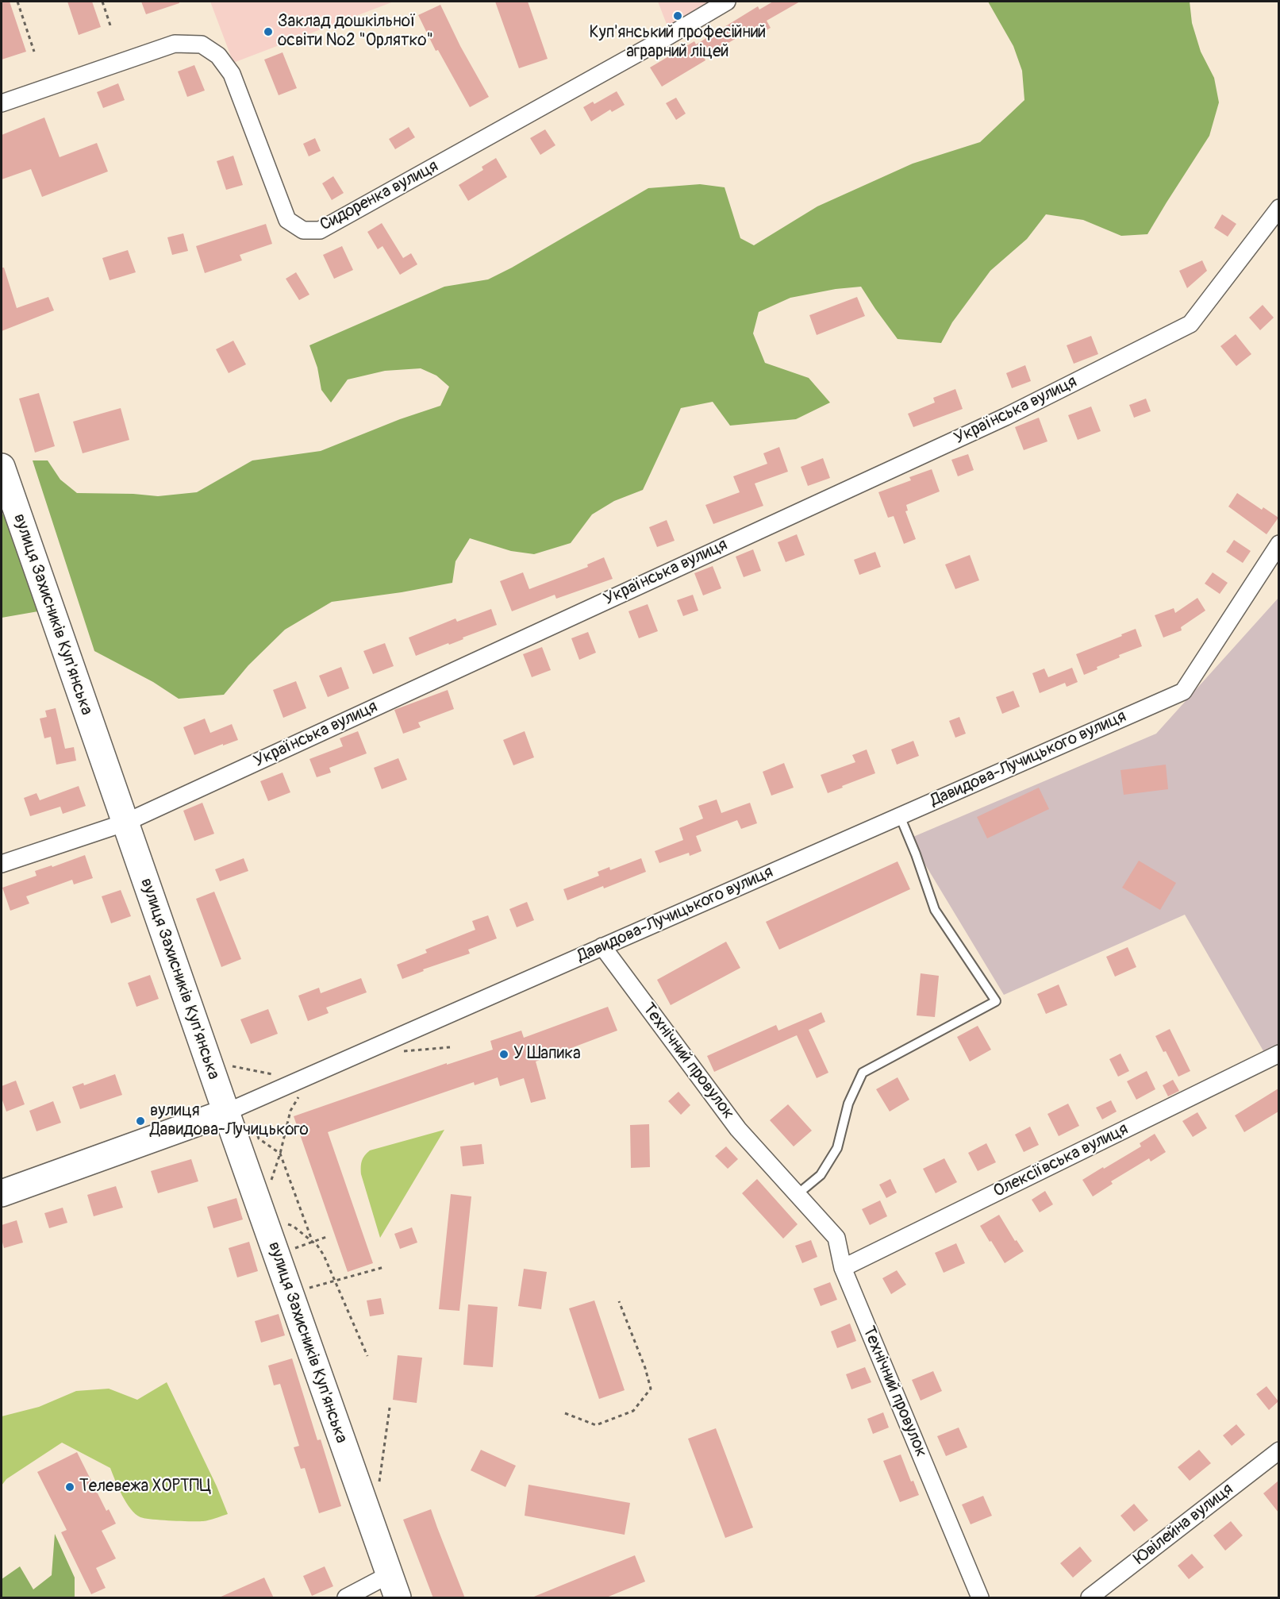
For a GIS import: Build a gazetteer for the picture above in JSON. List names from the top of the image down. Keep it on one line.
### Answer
{"streets":{"main road":["вулиця Захисників Куп'янська","Давидова-Лучицького вулиця"],"street":["Сидоренка вулиця","Українська вулиця","Технічний провулок","Олексіївська вулиця","Ювілейна вулиця"]},"crossings":[["Українська вулиця","вулиця Захисників Куп'янська"],["вулиця Захисників Куп'янська","Давидова-Лучицького вулиця"],["Давидова-Лучицького вулиця","Технічний провулок"],["Технічний провулок","Олексіївська вулиця"]],"places":["Куп'янський професійний аграрний ліцей","Заклад дошкільної освіти №2 \"Орлятко\"","У Шапика","вулиця Давидова-Лучицького","Телевежа ХОРТПЦ"]}
